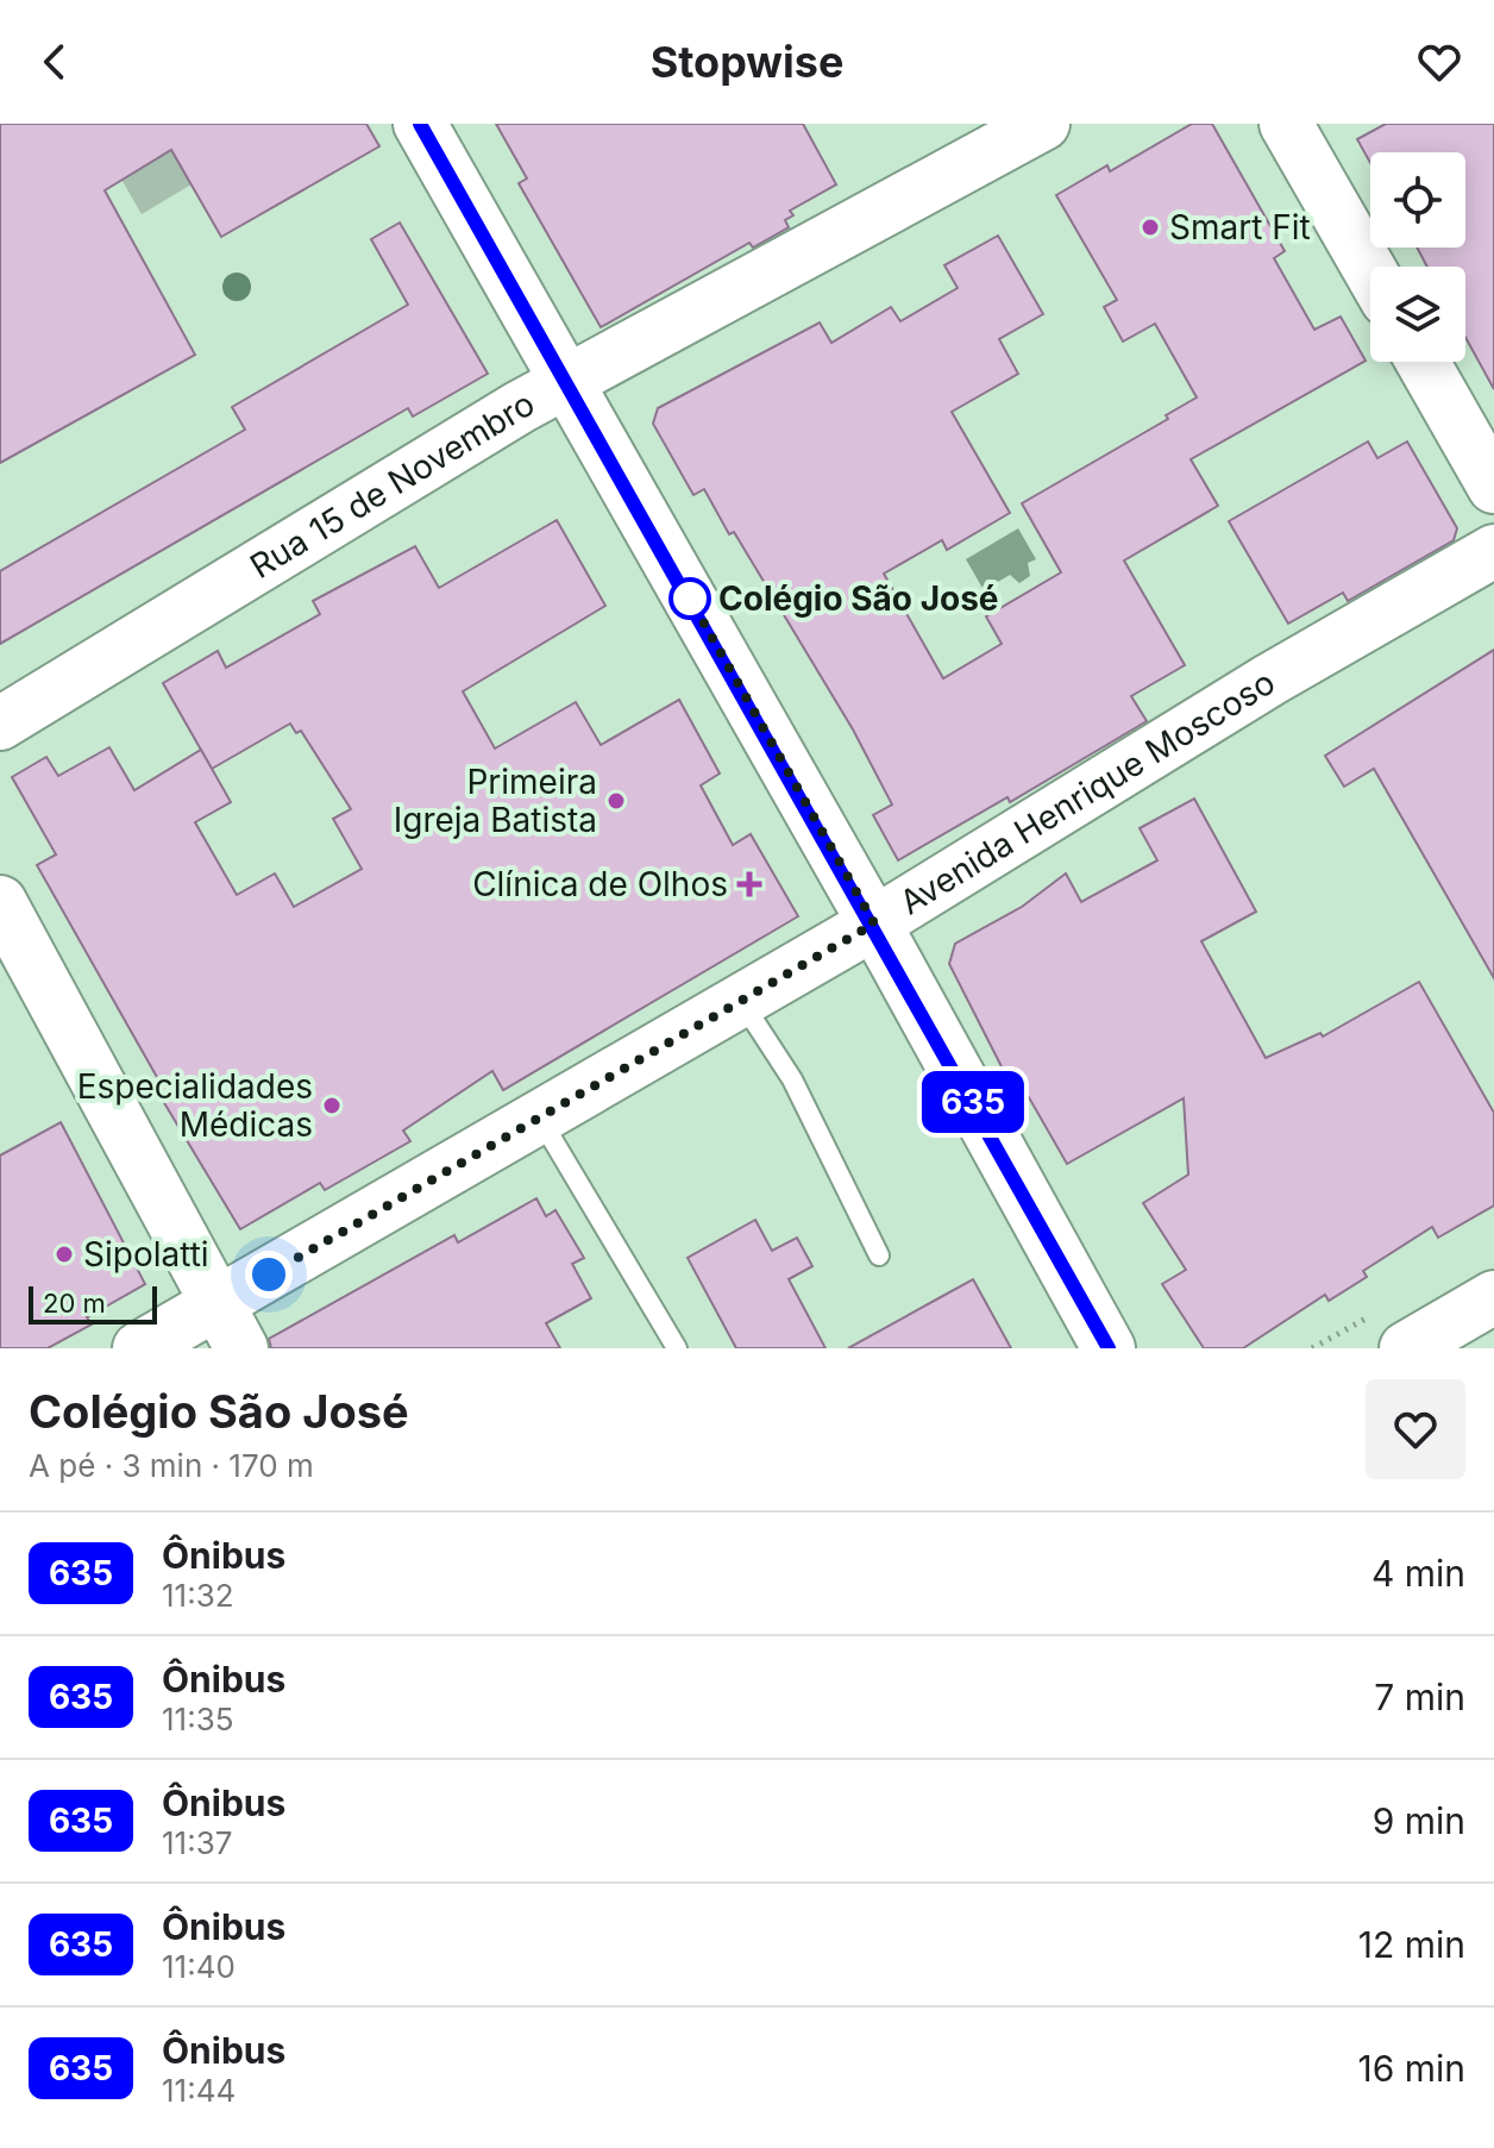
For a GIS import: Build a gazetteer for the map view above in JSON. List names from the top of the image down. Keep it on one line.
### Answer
{"streets":{"main road":["Rua 15 de Novembro","Avenida Henrique Moscoso"]},"places":{"other":["Smart Fit","Colégio São José","Primeira Igreja Batista","Especialidades Médicas","Sipolatti"],"health":["Clínica de Olhos"]},"lines":["bus line 635"],"scale_bar":"20 m","page":{"header":"Stopwise","on_map":"635","scale":"20 m","heading":["Colégio São José","A pé · 3 min · 170 m"],"list":[{"mark":"635","name":"Ônibus","note":"11:32","value":"4 min"},{"mark":"635","name":"Ônibus","note":"11:35","value":"7 min"},{"mark":"635","name":"Ônibus","note":"11:37","value":"9 min"},{"mark":"635","name":"Ônibus","note":"11:40","value":"12 min"},{"mark":"635","name":"Ônibus","note":"11:44","value":"16 min"}]}}
